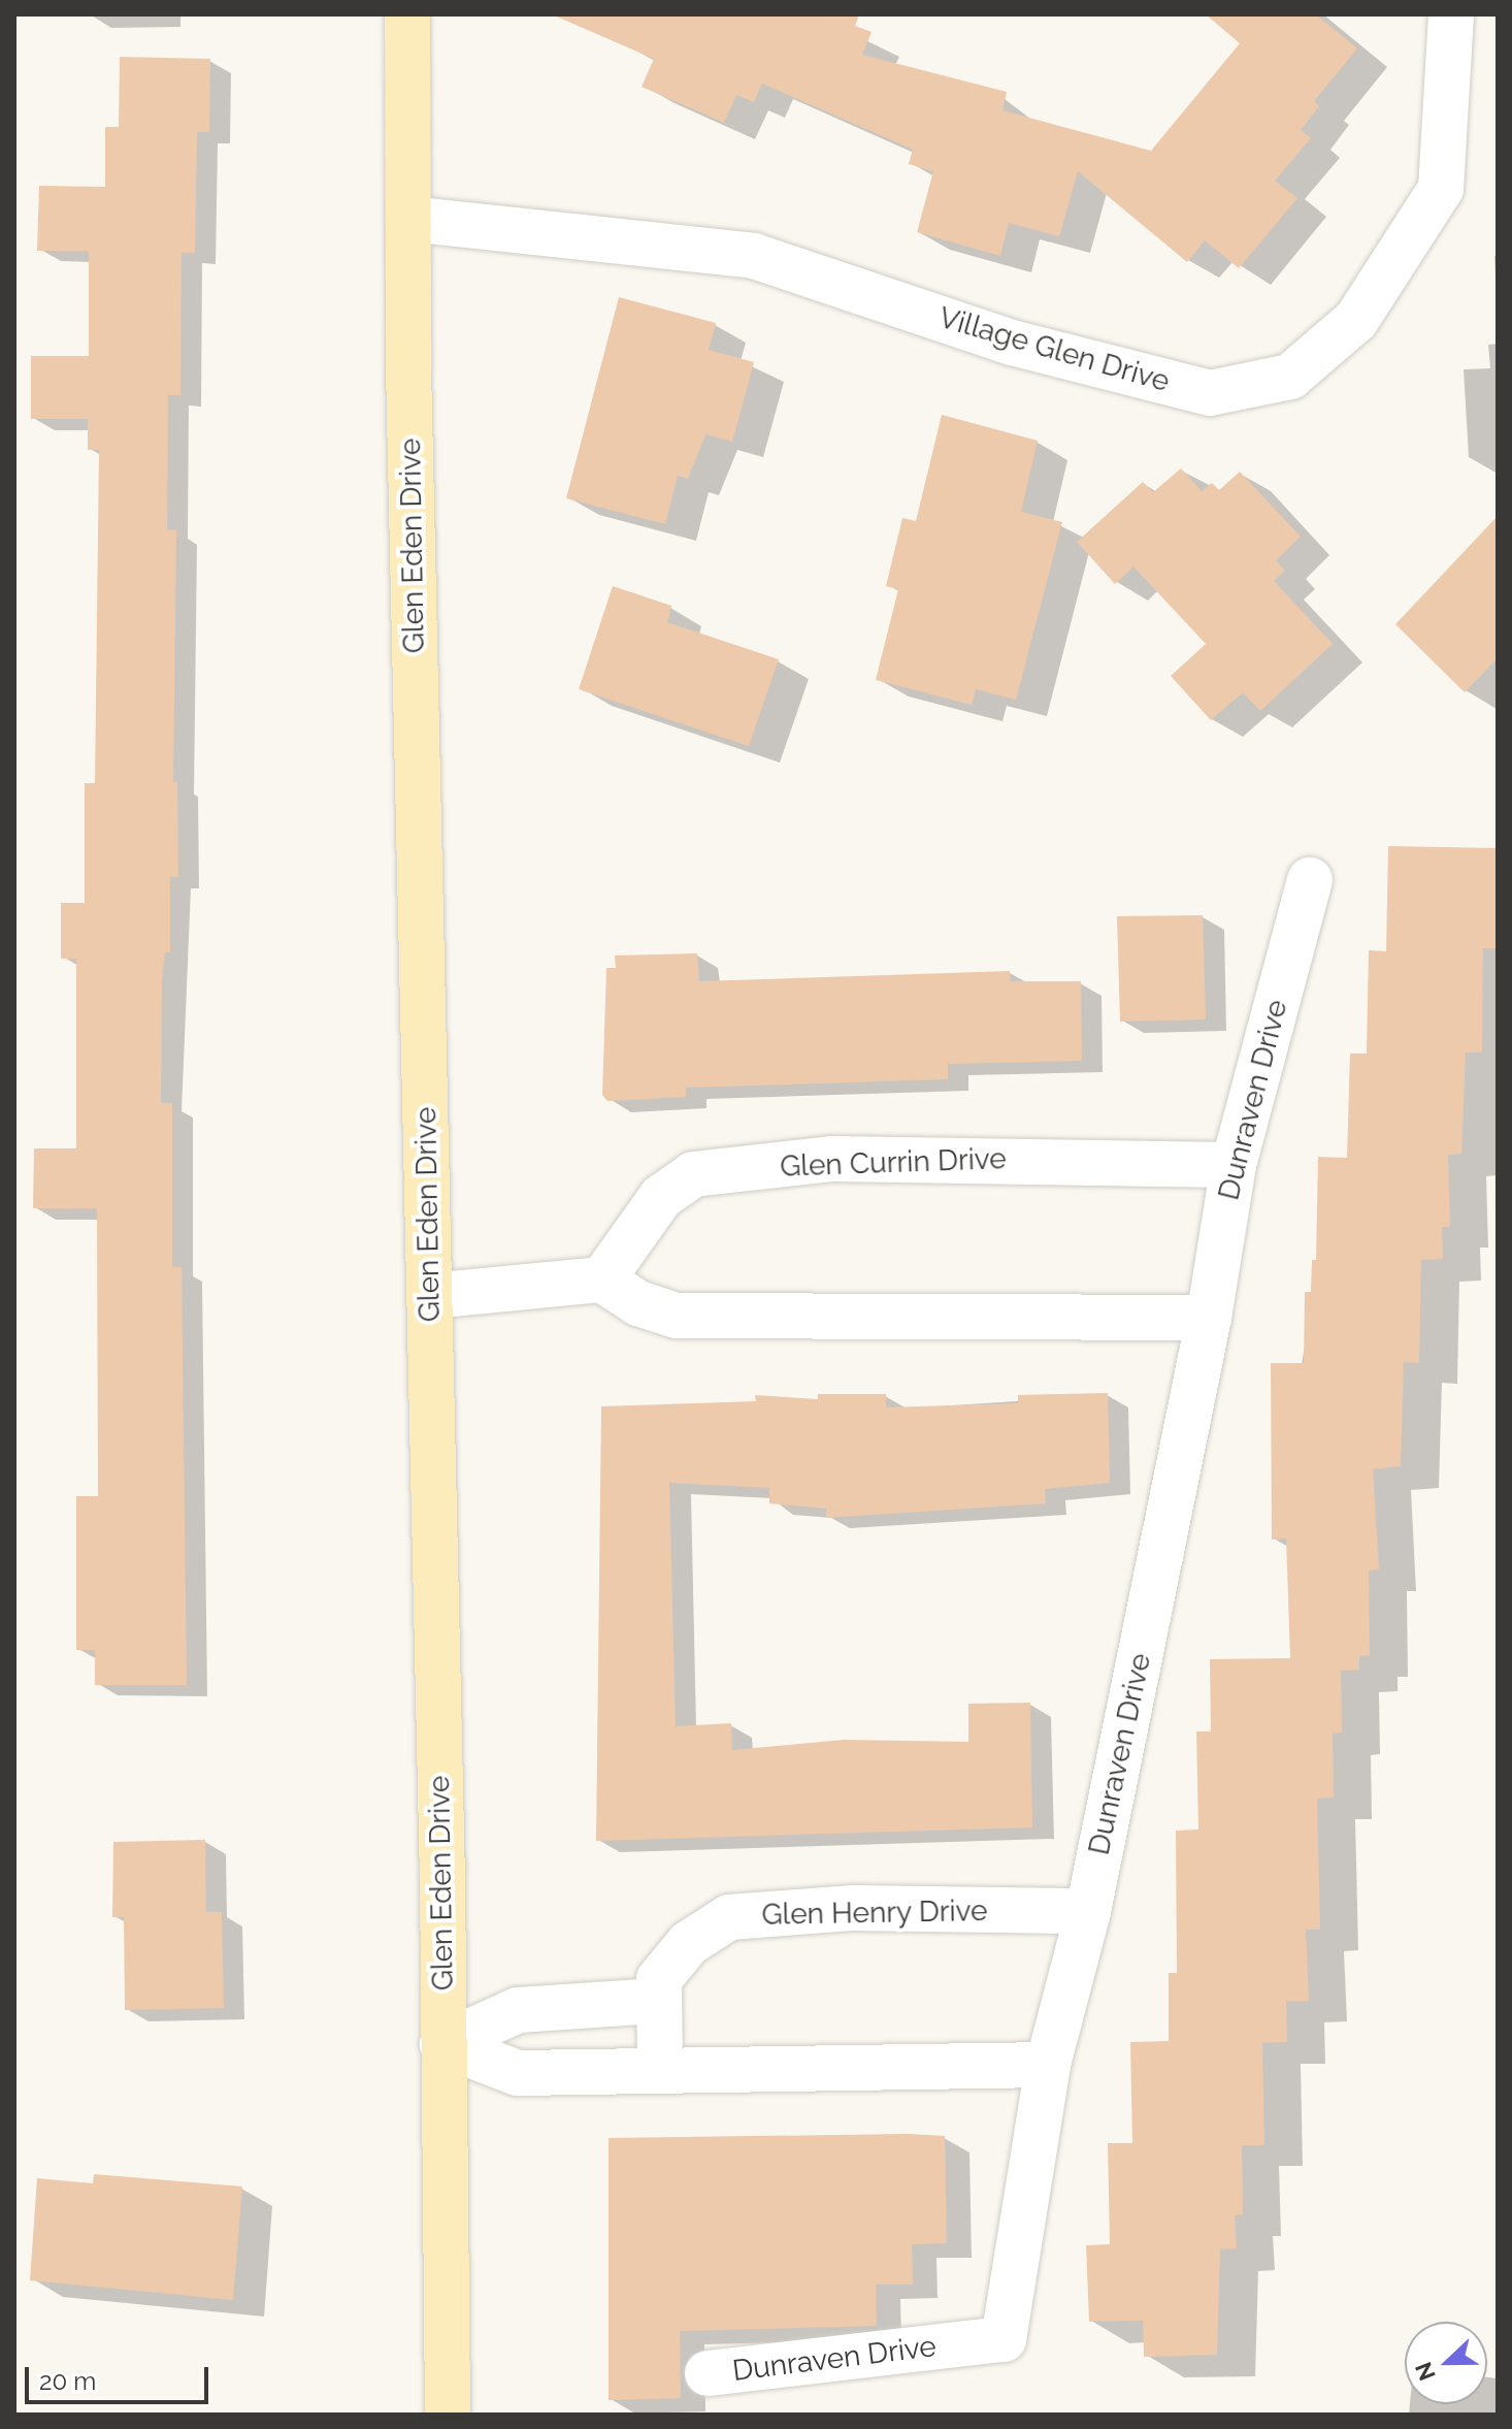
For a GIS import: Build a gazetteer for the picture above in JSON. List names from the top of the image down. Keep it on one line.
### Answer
{"streets":{"main road":["Glen Eden Drive"],"street":["Village Glen Drive","Dunraven Drive","Glen Currin Drive","Glen Henry Drive"]},"crossings":[["Village Glen Drive","Glen Eden Drive"],["Dunraven Drive","Glen Currin Drive"],["Dunraven Drive","Glen Henry Drive"]],"scale_bar":"20 m","north":"left"}
